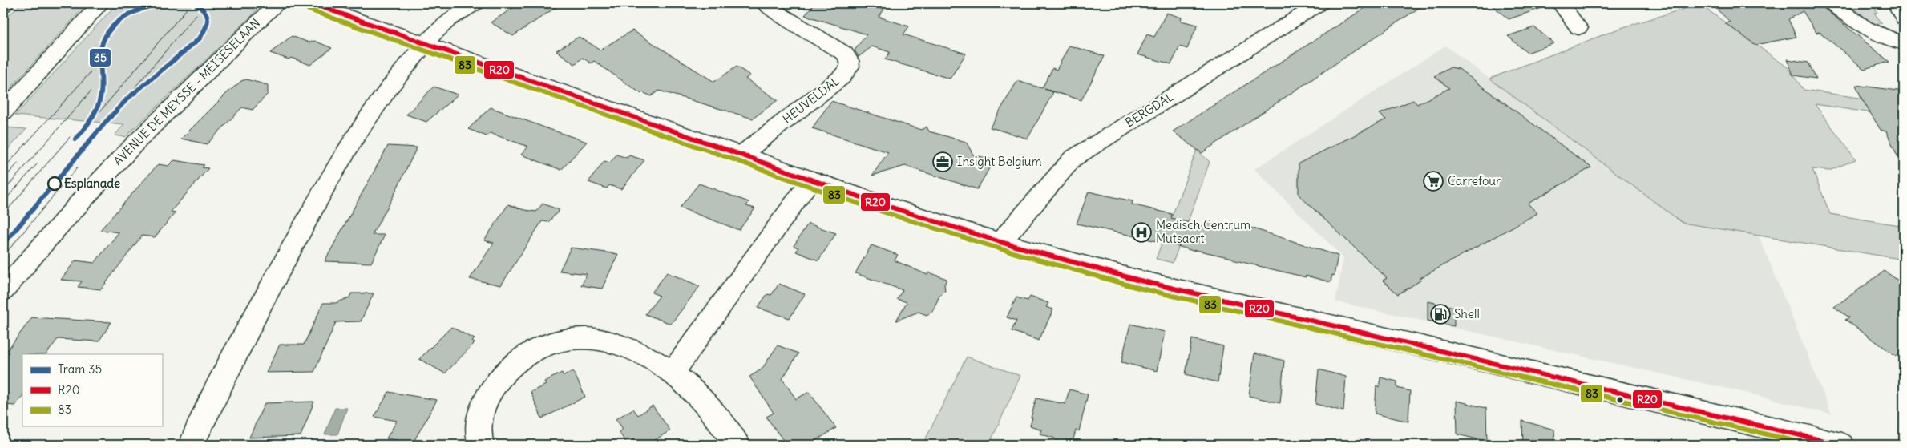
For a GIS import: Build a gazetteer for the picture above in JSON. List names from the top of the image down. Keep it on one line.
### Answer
{"streets":{"main road":["AVENUE DE MEYSSE - MEISESELAAN","HEUVELDAL","BERGDAL"]},"places":{"office":["Insight Belgium"],"supermarket":["Carrefour"],"other":["Esplanade"],"hospital":["Medisch Centrum Mutsaert"],"fuel station":["Shell"]},"lines":["tram line 35","transit line R20","transit line 83"],"legend":["Tram 35","R20","83"]}
